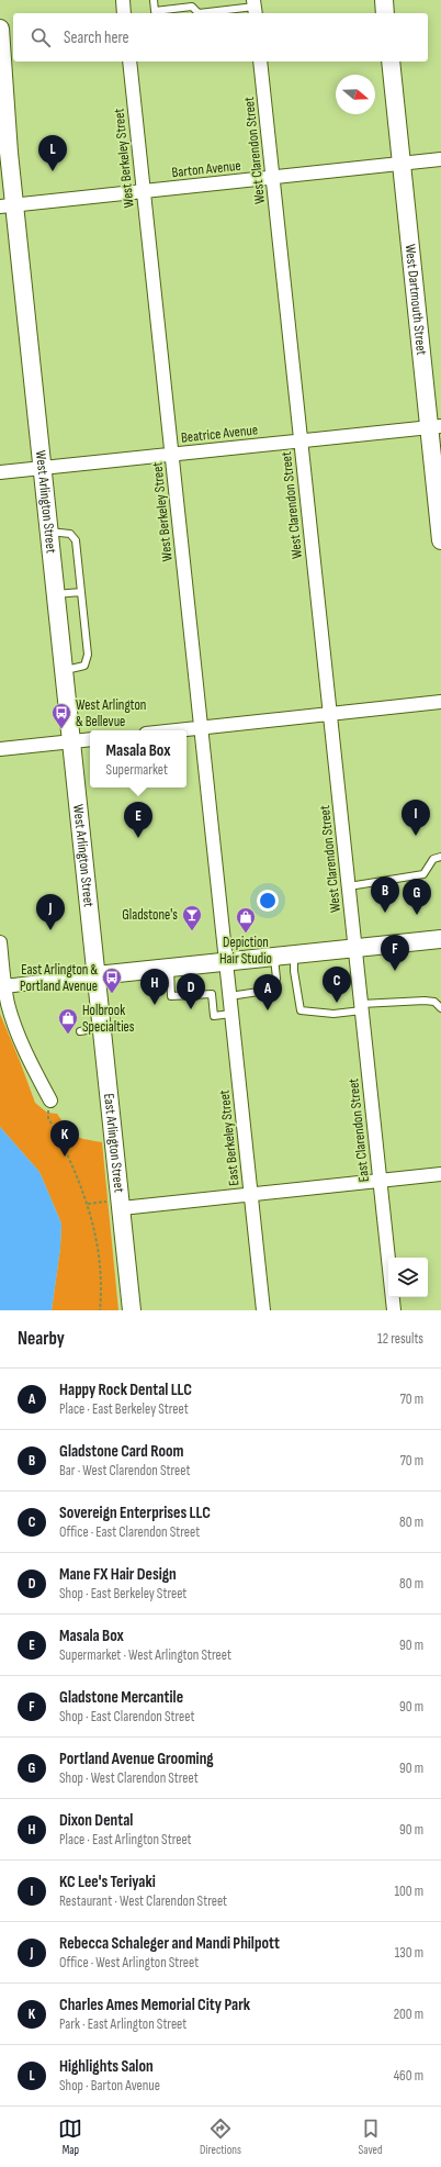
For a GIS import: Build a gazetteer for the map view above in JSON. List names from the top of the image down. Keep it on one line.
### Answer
{"streets":{"main road":["West Dartmouth Street","West Arlington Street","East Arlington Street"],"street":["West Clarendon Street","West Berkeley Street","Barton Avenue","Beatrice Avenue","East Clarendon Street","East Berkeley Street"]},"crossings":[["West Clarendon Street","Barton Avenue"],["West Clarendon Street","Beatrice Avenue"],["West Clarendon Street","East Clarendon Street"],["West Berkeley Street","Barton Avenue"],["West Berkeley Street","Beatrice Avenue"],["West Berkeley Street","East Berkeley Street"],["Barton Avenue","West Dartmouth Street"],["Barton Avenue","West Arlington Street"],["West Dartmouth Street","Beatrice Avenue"],["Beatrice Avenue","West Arlington Street"],["West Arlington Street","East Arlington Street"]],"places":{"bus stop":["West Arlington & Bellevue","East Arlington & Portland Avenue"],"bar":["Gladstone's"],"shop":["Depiction Hair Studio","Holbrook Specialties"]},"north":"right","page":{"search":"Search here","pins":["L","I","E","B","G","J","F","C","H","D","A","K"],"popup":["Masala Box","Supermarket"],"heading":["Nearby","12 results"],"list":[{"mark":"A","name":"Happy Rock Dental LLC","note":"Place · East Berkeley Street","value":"70 m"},{"mark":"B","name":"Gladstone Card Room","note":"Bar · West Clarendon Street","value":"70 m"},{"mark":"C","name":"Sovereign Enterprises LLC","note":"Office · East Clarendon Street","value":"80 m"},{"mark":"D","name":"Mane FX Hair Design","note":"Shop · East Berkeley Street","value":"80 m"},{"mark":"E","name":"Masala Box","note":"Supermarket · West Arlington Street","value":"90 m"},{"mark":"F","name":"Gladstone Mercantile","note":"Shop · East Clarendon Street","value":"90 m"},{"mark":"G","name":"Portland Avenue Grooming","note":"Shop · West Clarendon Street","value":"90 m"},{"mark":"H","name":"Dixon Dental","note":"Place · East Arlington Street","value":"90 m"},{"mark":"I","name":"KC Lee's Teriyaki","note":"Restaurant · West Clarendon Street","value":"100 m"},{"mark":"J","name":"Rebecca Schaleger and Mandi Philpott","note":"Office · West Arlington Street","value":"130 m"},{"mark":"K","name":"Charles Ames Memorial City Park","note":"Park · East Arlington Street","value":"200 m"},{"mark":"L","name":"Highlights Salon","note":"Shop · Barton Avenue","value":"460 m"}],"nav":["Map","Directions","Saved"]}}
